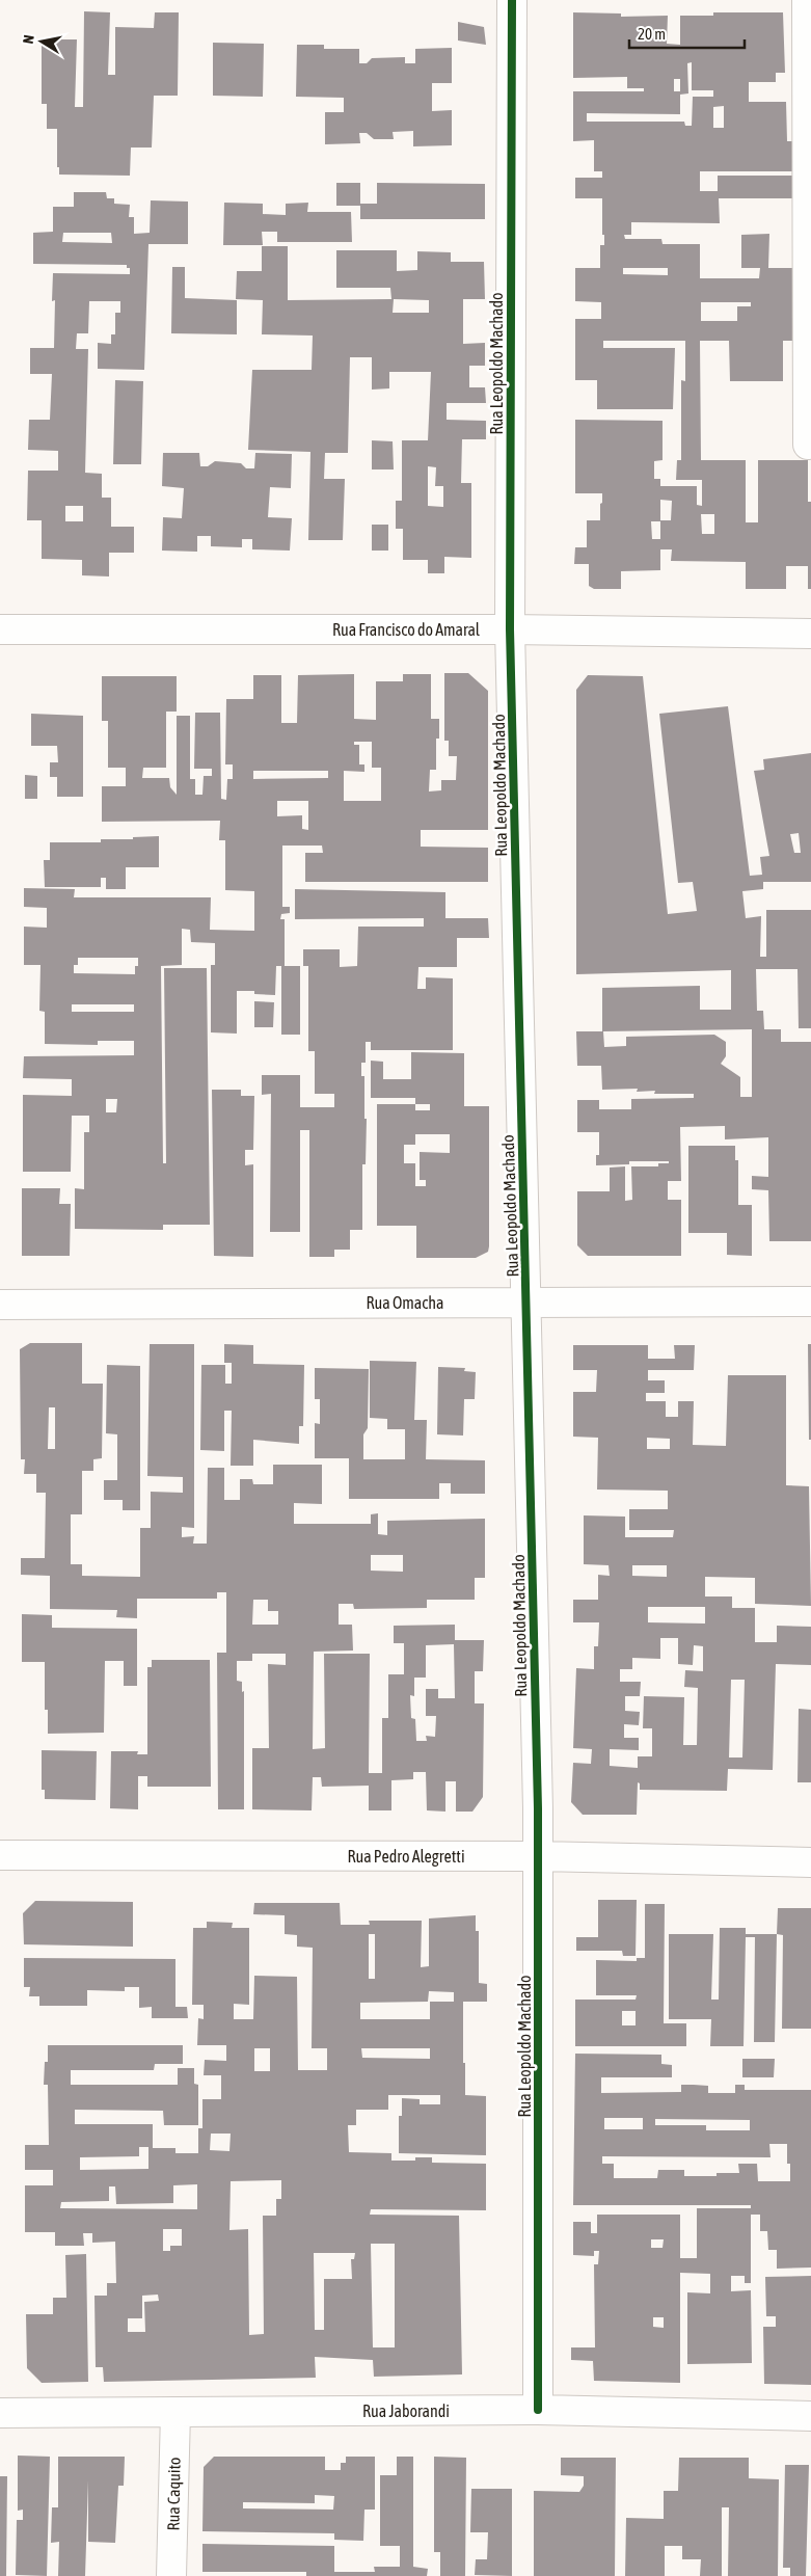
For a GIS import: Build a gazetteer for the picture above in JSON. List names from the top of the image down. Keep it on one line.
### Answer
{"streets":{"street":["Rua Leopoldo Machado","Rua Francisco do Amaral","Rua Omacha","Rua Pedro Alegretti","Rua Jaborandi","Rua Caquito"]},"crossings":[["Rua Leopoldo Machado","Rua Francisco do Amaral"],["Rua Leopoldo Machado","Rua Omacha"],["Rua Leopoldo Machado","Rua Pedro Alegretti"],["Rua Leopoldo Machado","Rua Jaborandi"],["Rua Jaborandi","Rua Caquito"]],"scale_bar":"20 m","north":"left"}
